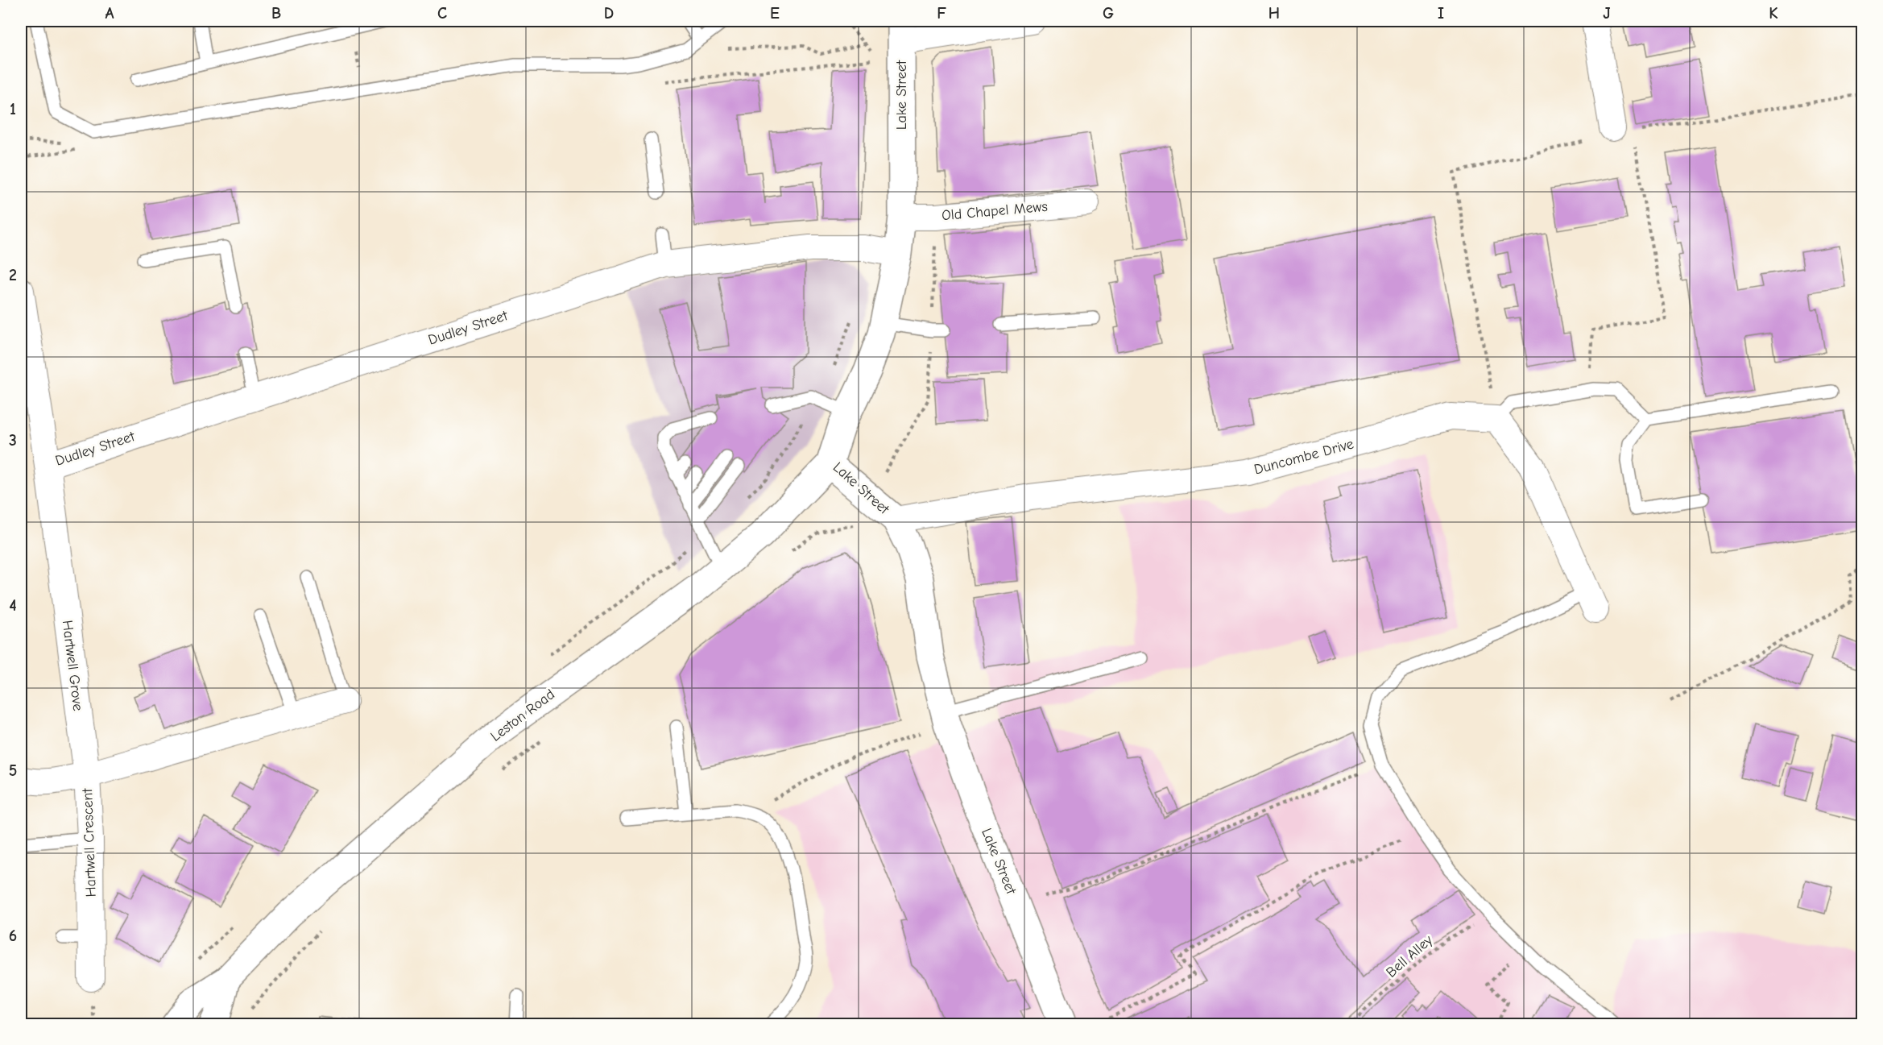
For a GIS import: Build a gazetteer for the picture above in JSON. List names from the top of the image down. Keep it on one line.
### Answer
{"streets":{"main road":["Lake Street","Leston Road"],"street":["Old Chapel Mews","Dudley Street","Duncombe Drive","Hartwell Grove","Hartwell Crescent"],"path":["Bell Alley"]},"crossings":[["Lake Street","Old Chapel Mews"],["Lake Street","Dudley Street"],["Lake Street","Duncombe Drive"],["Lake Street","Leston Road"],["Dudley Street","Hartwell Grove"],["Hartwell Grove","Hartwell Crescent"]],"grid":{"columns":["A","B","C","D","E","F","G","H","I","J","K"],"rows":["1","2","3","4","5","6"]}}
